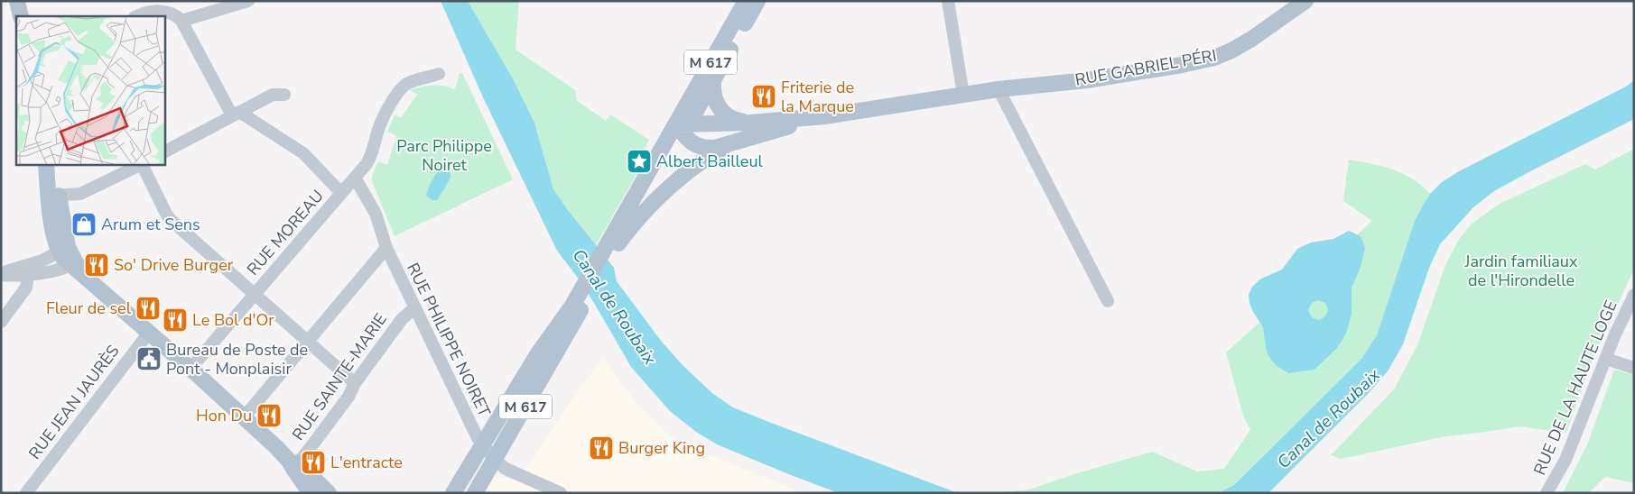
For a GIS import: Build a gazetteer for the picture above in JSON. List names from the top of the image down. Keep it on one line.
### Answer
{"streets":{"main road":["M 617","RUE GABRIEL PÉRI"],"street":["RUE MOREAU","RUE PHILIPPE NOIRET","RUE SAINTE-MARIE","RUE DE LA HAUTE LOGE","RUE JEAN JAURÈS"]},"crossings":[["M 617","RUE GABRIEL PÉRI"],["M 617","RUE PHILIPPE NOIRET"],["RUE PHILIPPE NOIRET","RUE SAINTE-MARIE"]],"water":["Canal de Roubaix"],"parks":["Parc Philippe Noiret","Jardin familiaux de l'Hirondelle"],"places":{"restaurant":["Friterie de la Marque","So' Drive Burger","Fleur de sel","Le Bol d'Or","Hon Du","Burger King","L'entracte"],"place":["Albert Bailleul"],"shop":["Arum et Sens"],"public building":["Bureau de Poste de Pont - Monplaisir"]}}
